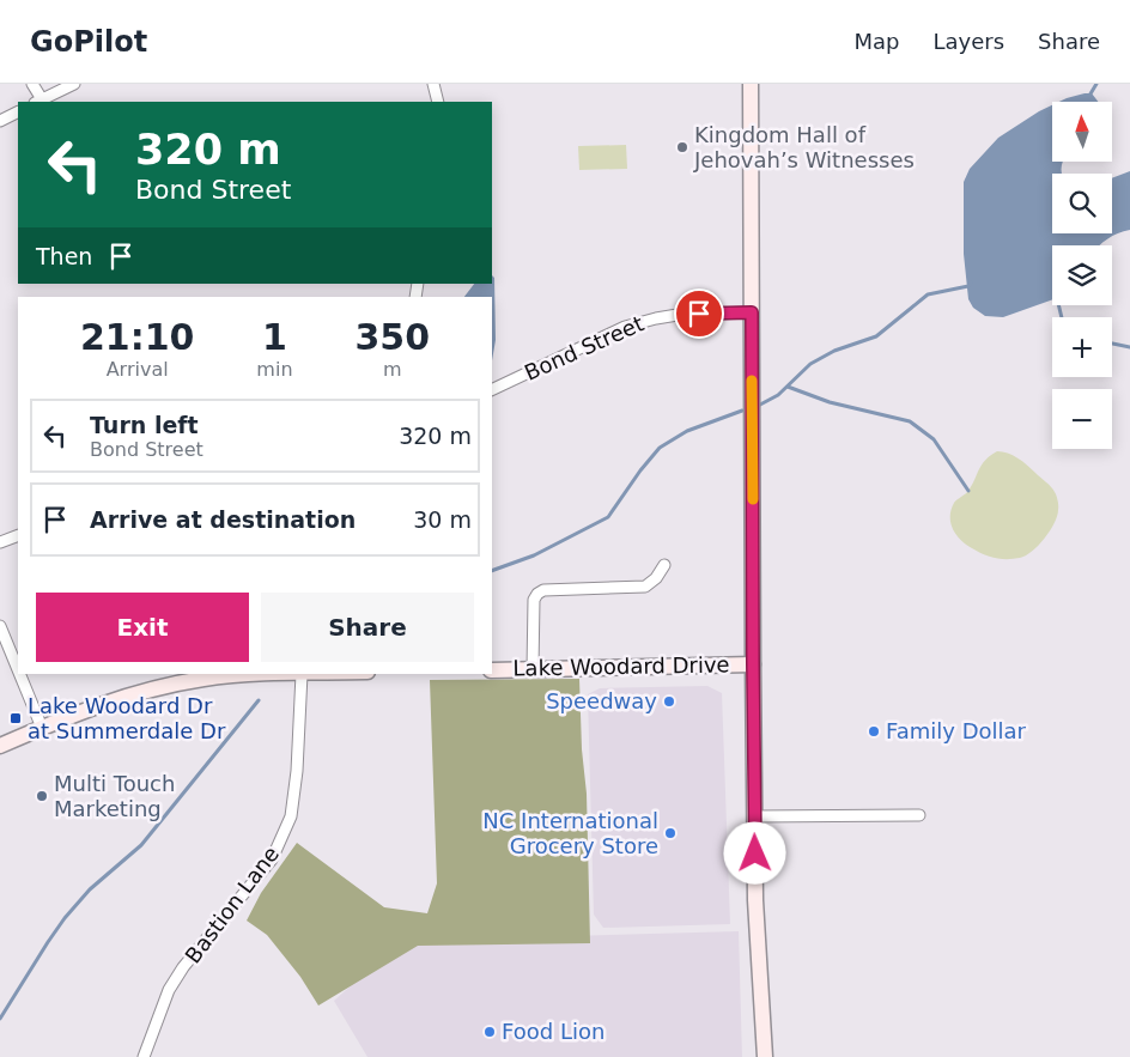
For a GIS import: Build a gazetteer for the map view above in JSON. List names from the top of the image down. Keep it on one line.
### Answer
{"streets":{"street":["Bond Street","Lake Woodard Drive","Bastion Lane"]},"places":{"other":["Kingdom Hall of Jehovah’s Witnesses","Speedway","Family Dollar","Multi Touch Marketing","NC International Grocery Store","Food Lion"],"transit":["Lake Woodard Dr at Summerdale Dr"]},"north":"top","page":{"header":"GoPilot","nav":["Map","Layers","Share"],"map_buttons":["+","−"],"turn":["320 m","Bond Street"],"then":"Then","eta":["21:10","Arrival","1","min","350","m"],"list":[{"name":"Turn left","note":"Bond Street","value":"320 m"},{"name":"Arrive at destination","value":"30 m"}],"buttons":["Exit","Share"]}}
